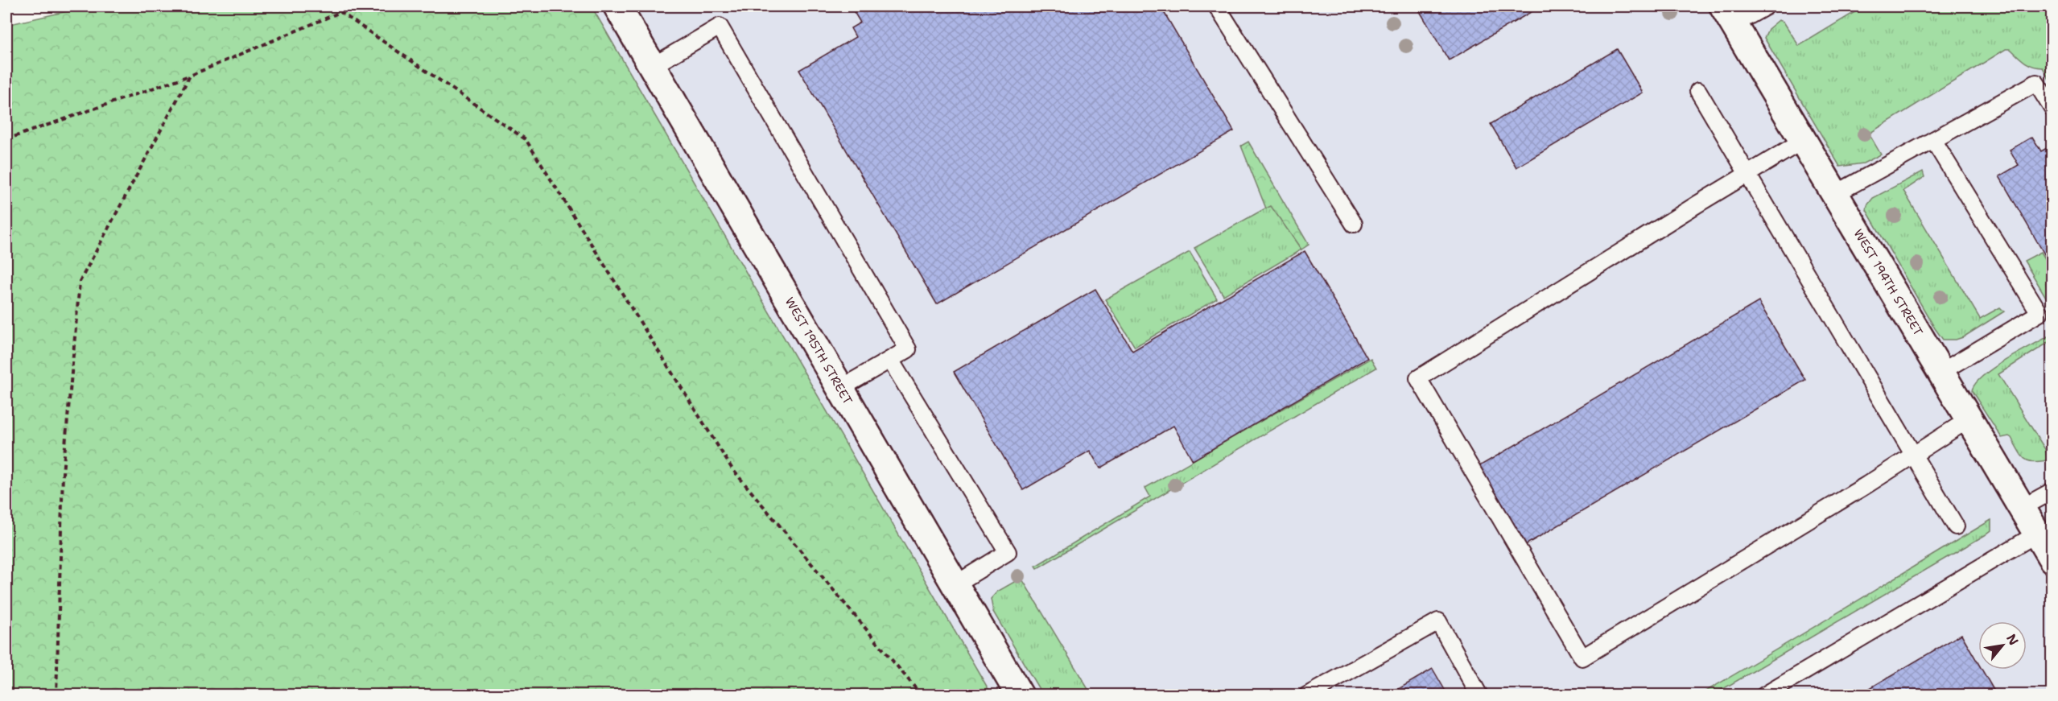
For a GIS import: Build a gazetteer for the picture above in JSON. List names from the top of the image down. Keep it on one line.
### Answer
{"streets":{"street":["WEST 194TH STREET","WEST 195TH STREET"]},"north":"top right"}
